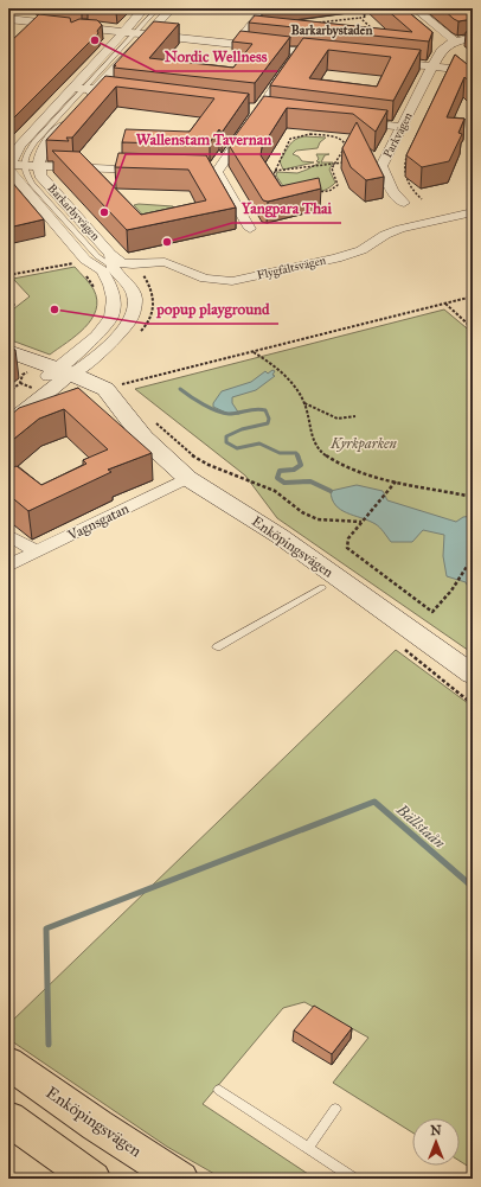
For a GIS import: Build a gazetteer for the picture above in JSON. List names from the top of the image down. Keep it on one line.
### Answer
{"streets":{"highway":["Enköpingsvägen"],"street":["Parkvägen","Barkarbyvägen","Flygfältsvägen","Vagnsgatan"]},"crossings":[["Barkarbyvägen","Flygfältsvägen"],["Barkarbyvägen","Enköpingsvägen"],["Vagnsgatan","Enköpingsvägen"]],"districts":["Barkarbystaden"],"water":["Bällstaån"],"parks":["Kyrkparken"],"places":["Nordic Wellness","Wallenstam Tavernan","Yangpara Thai","popup playground"],"north":"top"}
